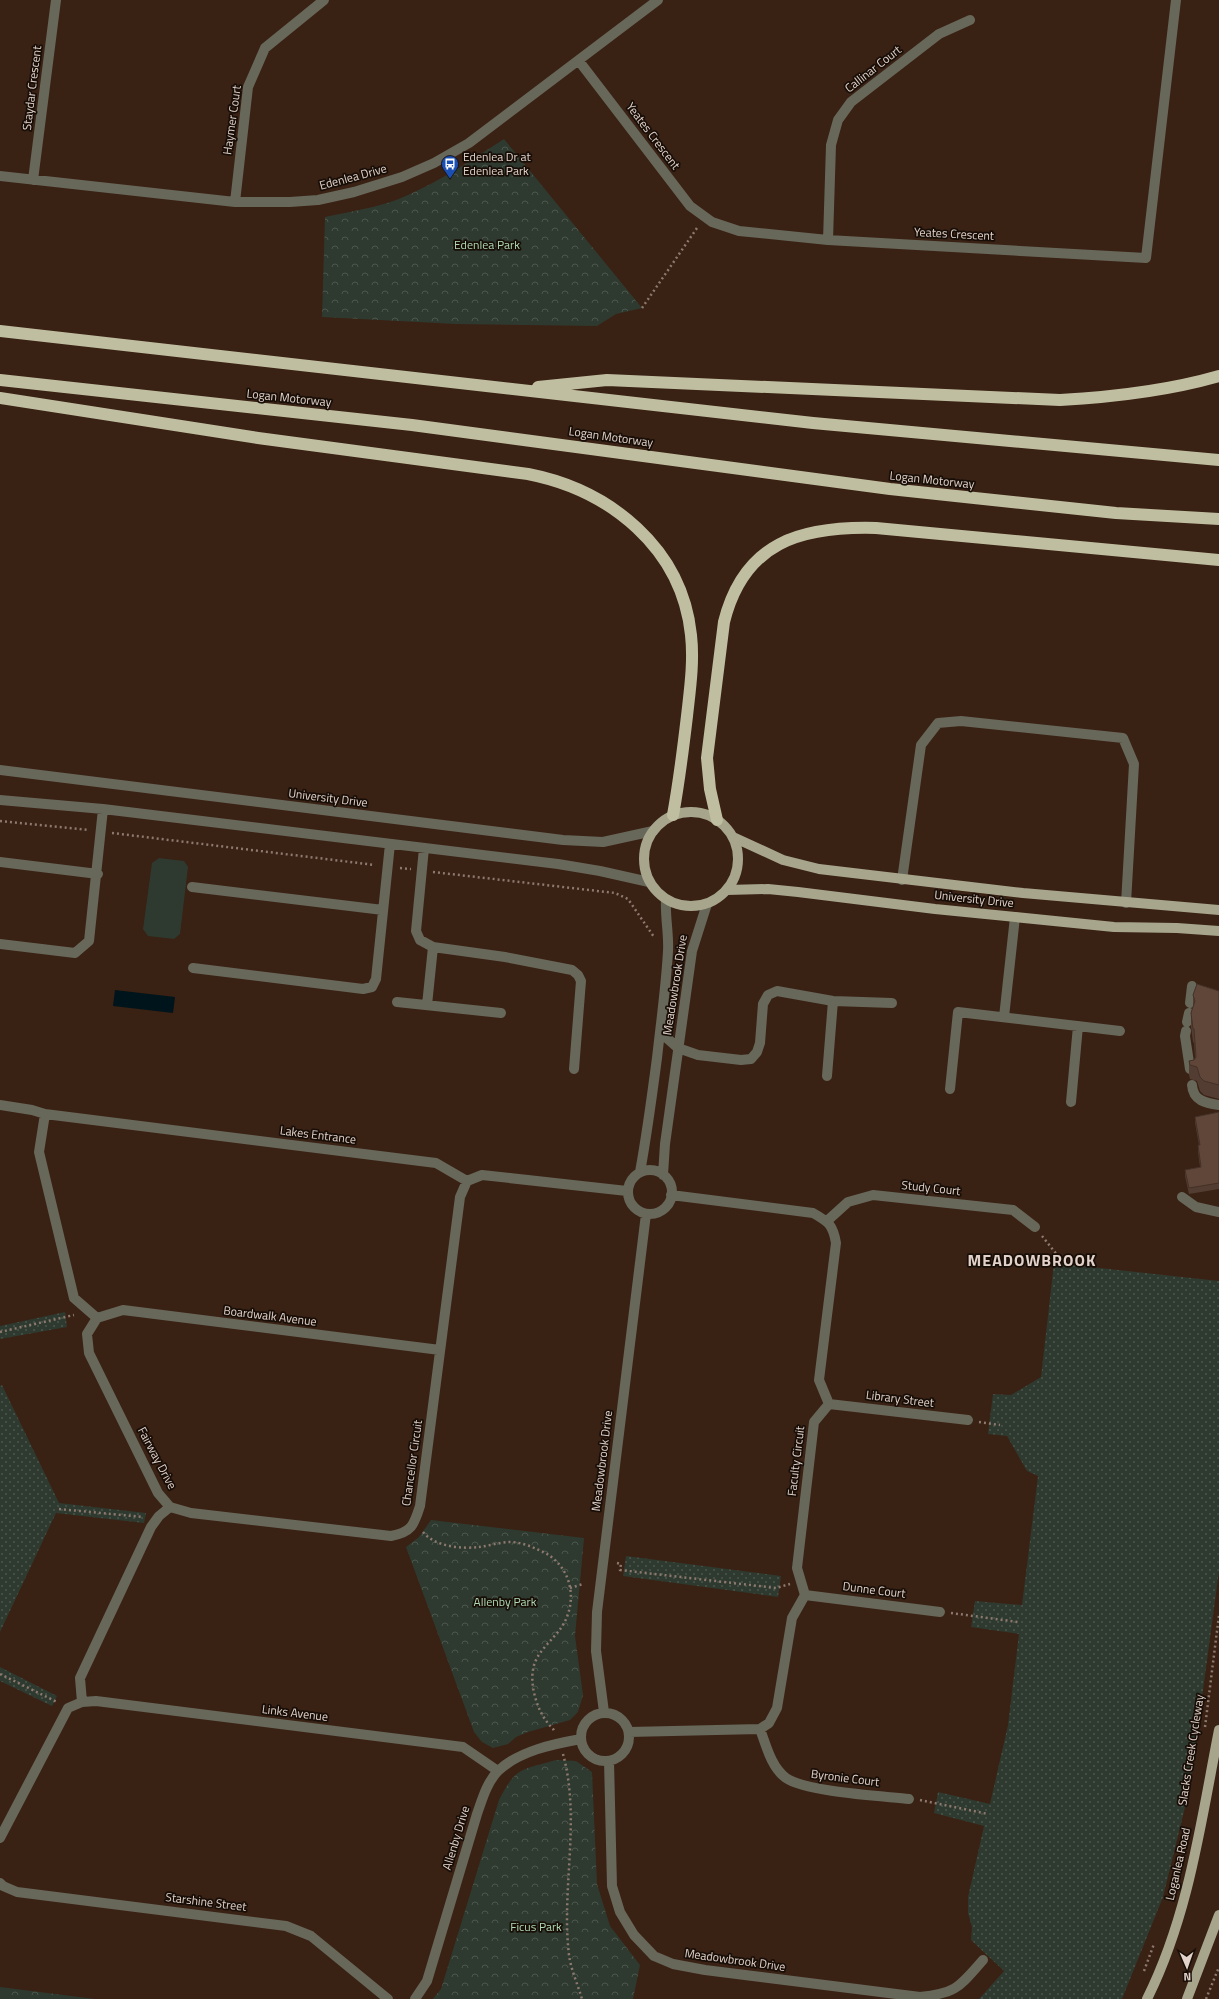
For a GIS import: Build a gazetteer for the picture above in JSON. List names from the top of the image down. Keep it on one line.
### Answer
{"streets":{"highway":["Logan Motorway"],"main road":["University Drive","Loganlea Road"],"street":["Callinar Court","Staydar Crescent","Haymer Court","Yeates Crescent","Edenlea Drive","Meadowbrook Drive","Lakes Entrance","Study Court","Boardwalk Avenue","Library Street","Fairway Drive","Faculty Circuit","Chancellor Circuit","Dunne Court","Links Avenue","Byronie Court","Allenby Drive","Starshine Street"],"path":["Slacks Creek Cycleway"]},"crossings":[["Callinar Court","Yeates Crescent"],["Staydar Crescent","Edenlea Drive"],["Haymer Court","Edenlea Drive"],["Yeates Crescent","Edenlea Drive"],["University Drive","Meadowbrook Drive"],["Meadowbrook Drive","Allenby Drive"],["Lakes Entrance","Chancellor Circuit"],["Boardwalk Avenue","Fairway Drive"],["Boardwalk Avenue","Chancellor Circuit"],["Library Street","Faculty Circuit"],["Fairway Drive","Chancellor Circuit"],["Fairway Drive","Links Avenue"],["Faculty Circuit","Dunne Court"],["Links Avenue","Allenby Drive"]],"districts":["MEADOWBROOK"],"parks":["Edenlea Park","Allenby Park","Ficus Park"],"places":{"bus stop":["Edenlea Dr at Edenlea Park"]},"north":"bottom"}
